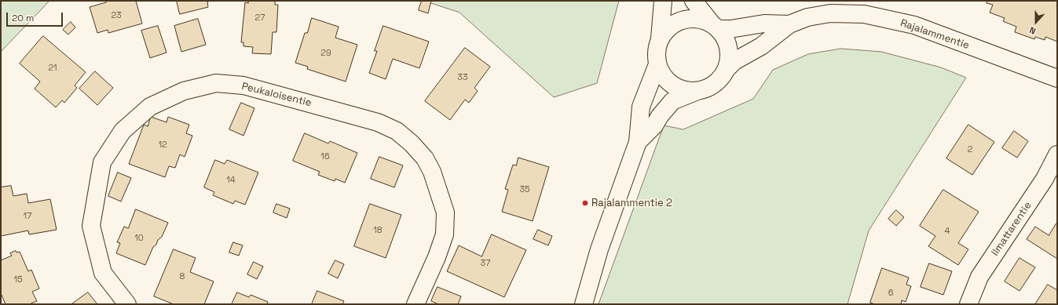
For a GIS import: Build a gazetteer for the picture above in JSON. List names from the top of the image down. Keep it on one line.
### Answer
{"streets":{"street":["Rajalammentie","Peukaloisentie","Ilmattarentie"]},"places":["Rajalammentie 2"],"house_numbers":["23","27","29","21","33","12","2","16","14","35","17","18","4","10","37","8","15","6"],"scale_bar":"20 m","north":"bottom"}
